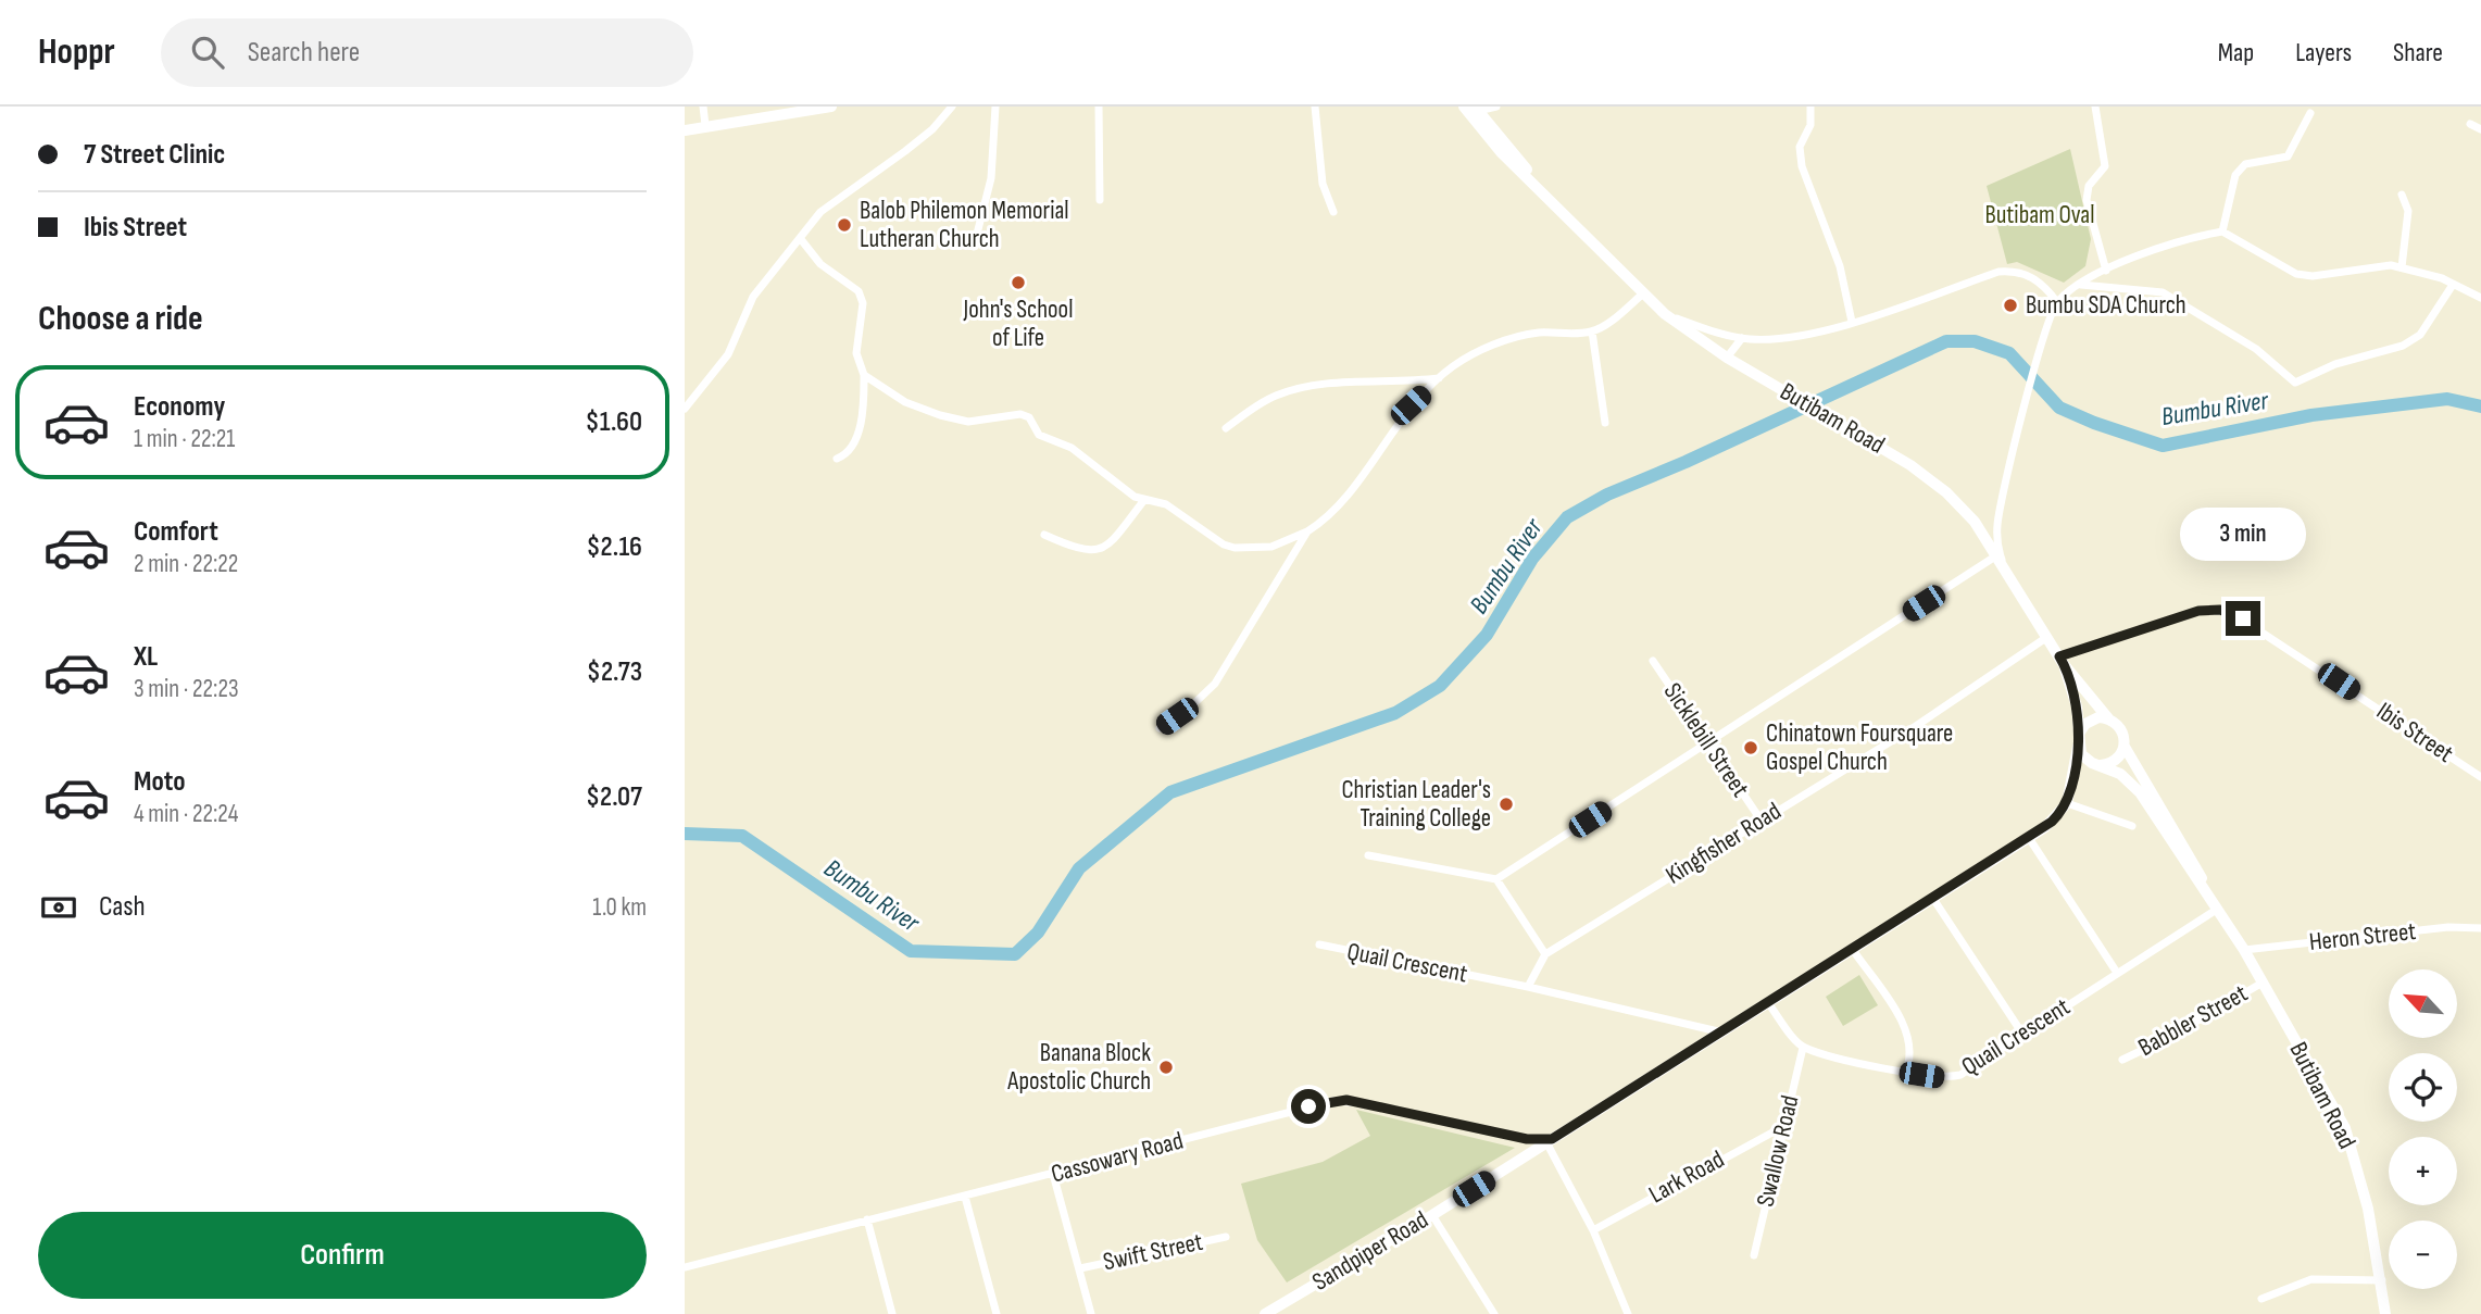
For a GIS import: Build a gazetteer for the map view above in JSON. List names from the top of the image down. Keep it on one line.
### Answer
{"streets":{"main road":["Butibam Road","Sandpiper Road"],"street":["Ibis Street","Sicklebill Street","Kingfisher Road","Heron Street","Quail Crescent","Babbler Street","Swallow Road","Cassowary Road","Lark Road","Swift Street"]},"crossings":[["Butibam Road","Ibis Street"],["Butibam Road","Kingfisher Road"],["Butibam Road","Heron Street"],["Butibam Road","Quail Crescent"],["Butibam Road","Babbler Street"],["Butibam Road","Sandpiper Road"],["Sicklebill Street","Kingfisher Road"],["Kingfisher Road","Quail Crescent"],["Quail Crescent","Swallow Road"],["Quail Crescent","Sandpiper Road"],["Swallow Road","Lark Road"],["Cassowary Road","Sandpiper Road"]],"water":["Bumbu River"],"parks":["Butibam Oval"],"places":["Balob Philemon Memorial Lutheran Church","John's School of Life","Bumbu SDA Church","Chinatown Foursquare Gospel Church","Christian Leader's Training College","Banana Block Apostolic Church"],"north":"top left","page":{"header":"Hoppr","search":"Search here","nav":["Map","Layers","Share"],"banner":["7 Street Clinic","Ibis Street"],"heading":"Choose a ride","list":[{"name":"Economy","note":"1 min · 22:21","value":"$1.60"},{"name":"Comfort","note":"2 min · 22:22","value":"$2.16"},{"name":"XL","note":"3 min · 22:23","value":"$2.73"},{"name":"Moto","note":"4 min · 22:24","value":"$2.07"}],"bubble":"3 min","pay":["Cash","1.0 km"],"map_buttons":["+","−"],"buttons":"Confirm"}}
